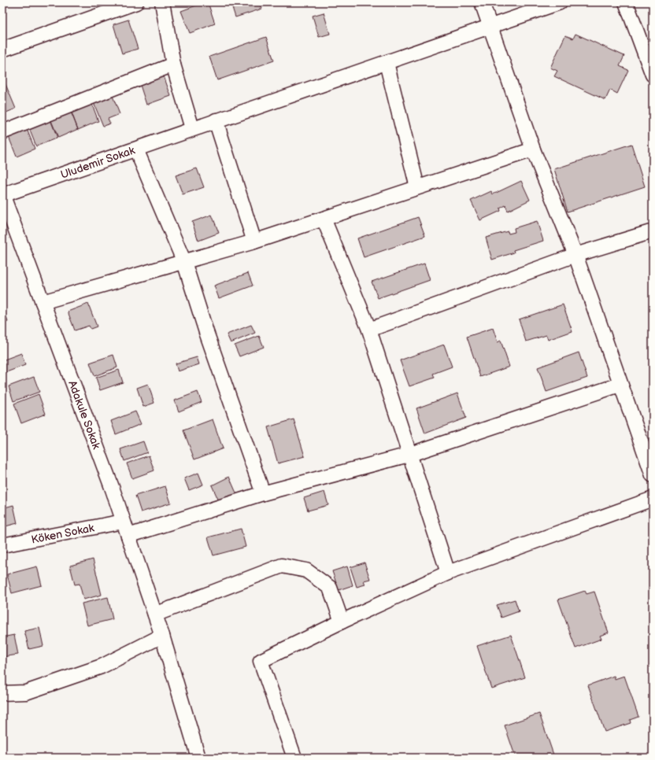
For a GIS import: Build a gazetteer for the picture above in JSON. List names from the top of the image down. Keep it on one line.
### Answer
{"streets":{"street":["Uludemir Sokak","Adakule Sokak","Köken Sokak"]},"crossings":[["Uludemir Sokak","Adakule Sokak"],["Adakule Sokak","Köken Sokak"]]}
